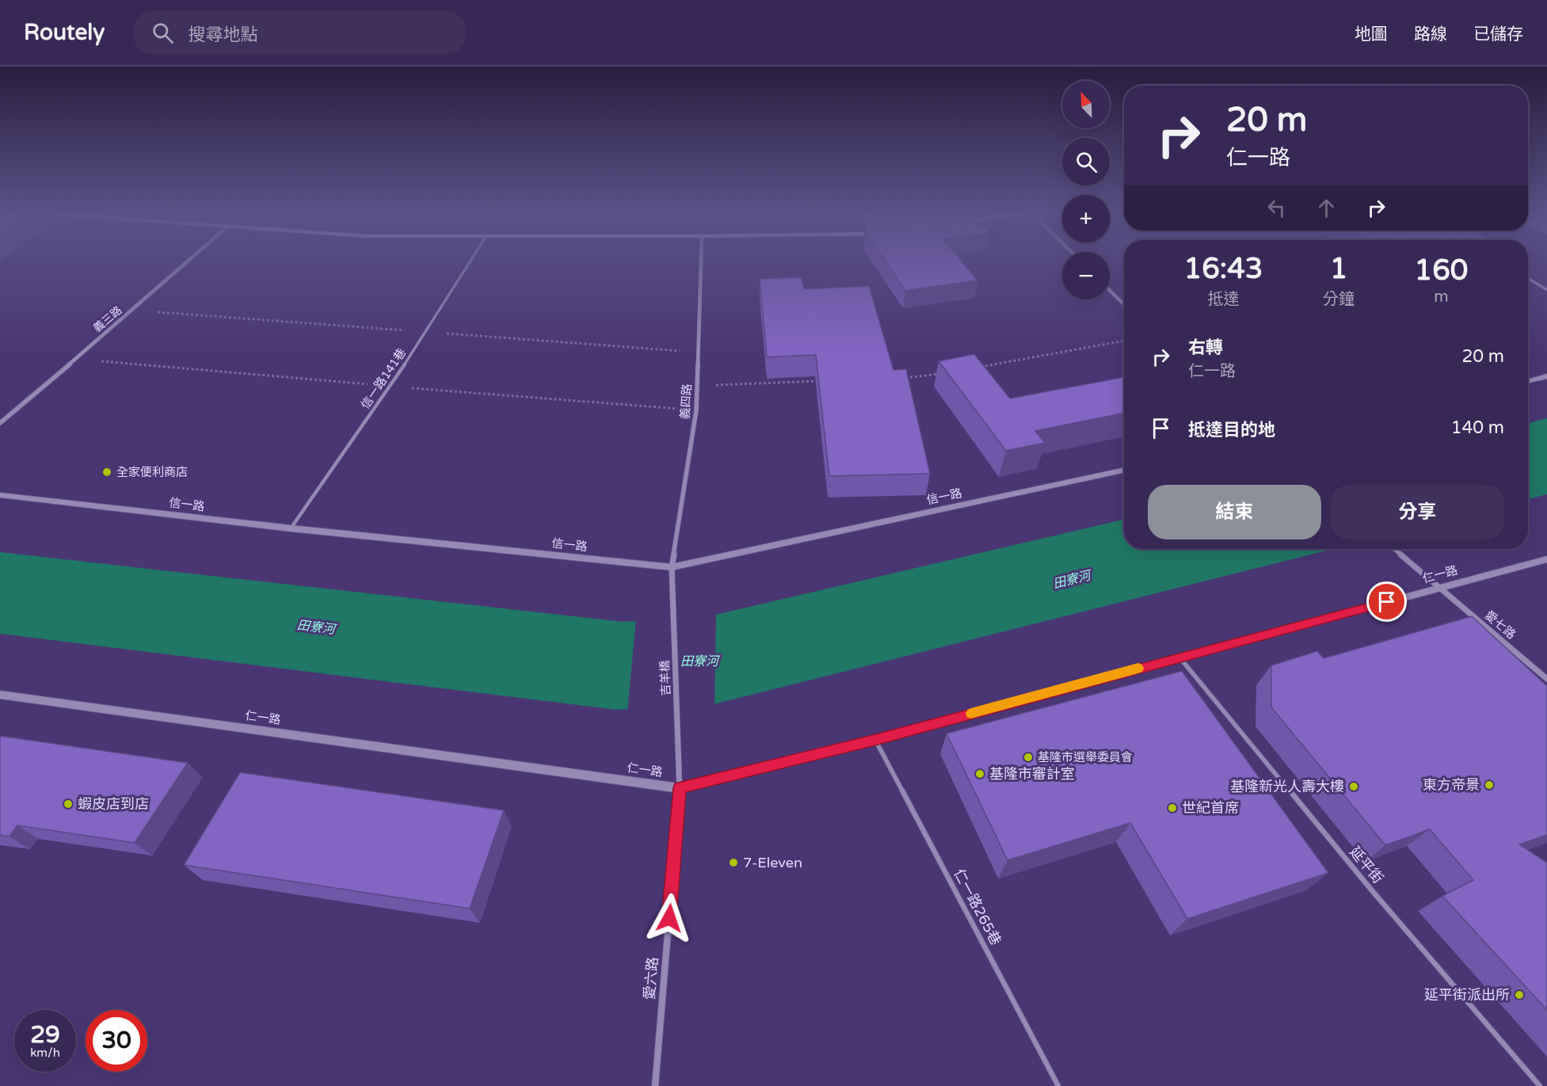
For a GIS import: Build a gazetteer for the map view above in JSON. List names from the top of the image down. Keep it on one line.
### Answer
{"streets":{"street":["義三路","義四路","信一路","仁一路","愛七路","吉羊橋","愛六路"],"lane":["信一路141巷","延平街","仁一路265巷"]},"crossings":[["信一路141巷","信一路"],["義四路","信一路"],["義四路","吉羊橋"],["信一路","吉羊橋"],["仁一路","愛七路"],["仁一路","吉羊橋"],["仁一路","延平街"],["仁一路","仁一路265巷"],["仁一路","愛六路"],["吉羊橋","愛六路"]],"water":["田寮河"],"places":["全家便利商店","基隆市選舉委員會","基隆市審計室","東方帝景","基隆新光人壽大樓","蝦皮店到店","世紀首席","7-Eleven","延平街派出所"],"north":"top left","page":{"header":"Routely","search":"搜尋地點","nav":["地圖","路線","已儲存"],"map_buttons":["+","−"],"turn":["20 m","仁一路"],"eta":["16:43","抵達","1","分鐘","160","m"],"list":[{"name":"右轉","note":"仁一路","value":"20 m"},{"name":"抵達目的地","value":"140 m"}],"buttons":["結束","分享"],"speed":"29 km/h","limit":"30"}}
